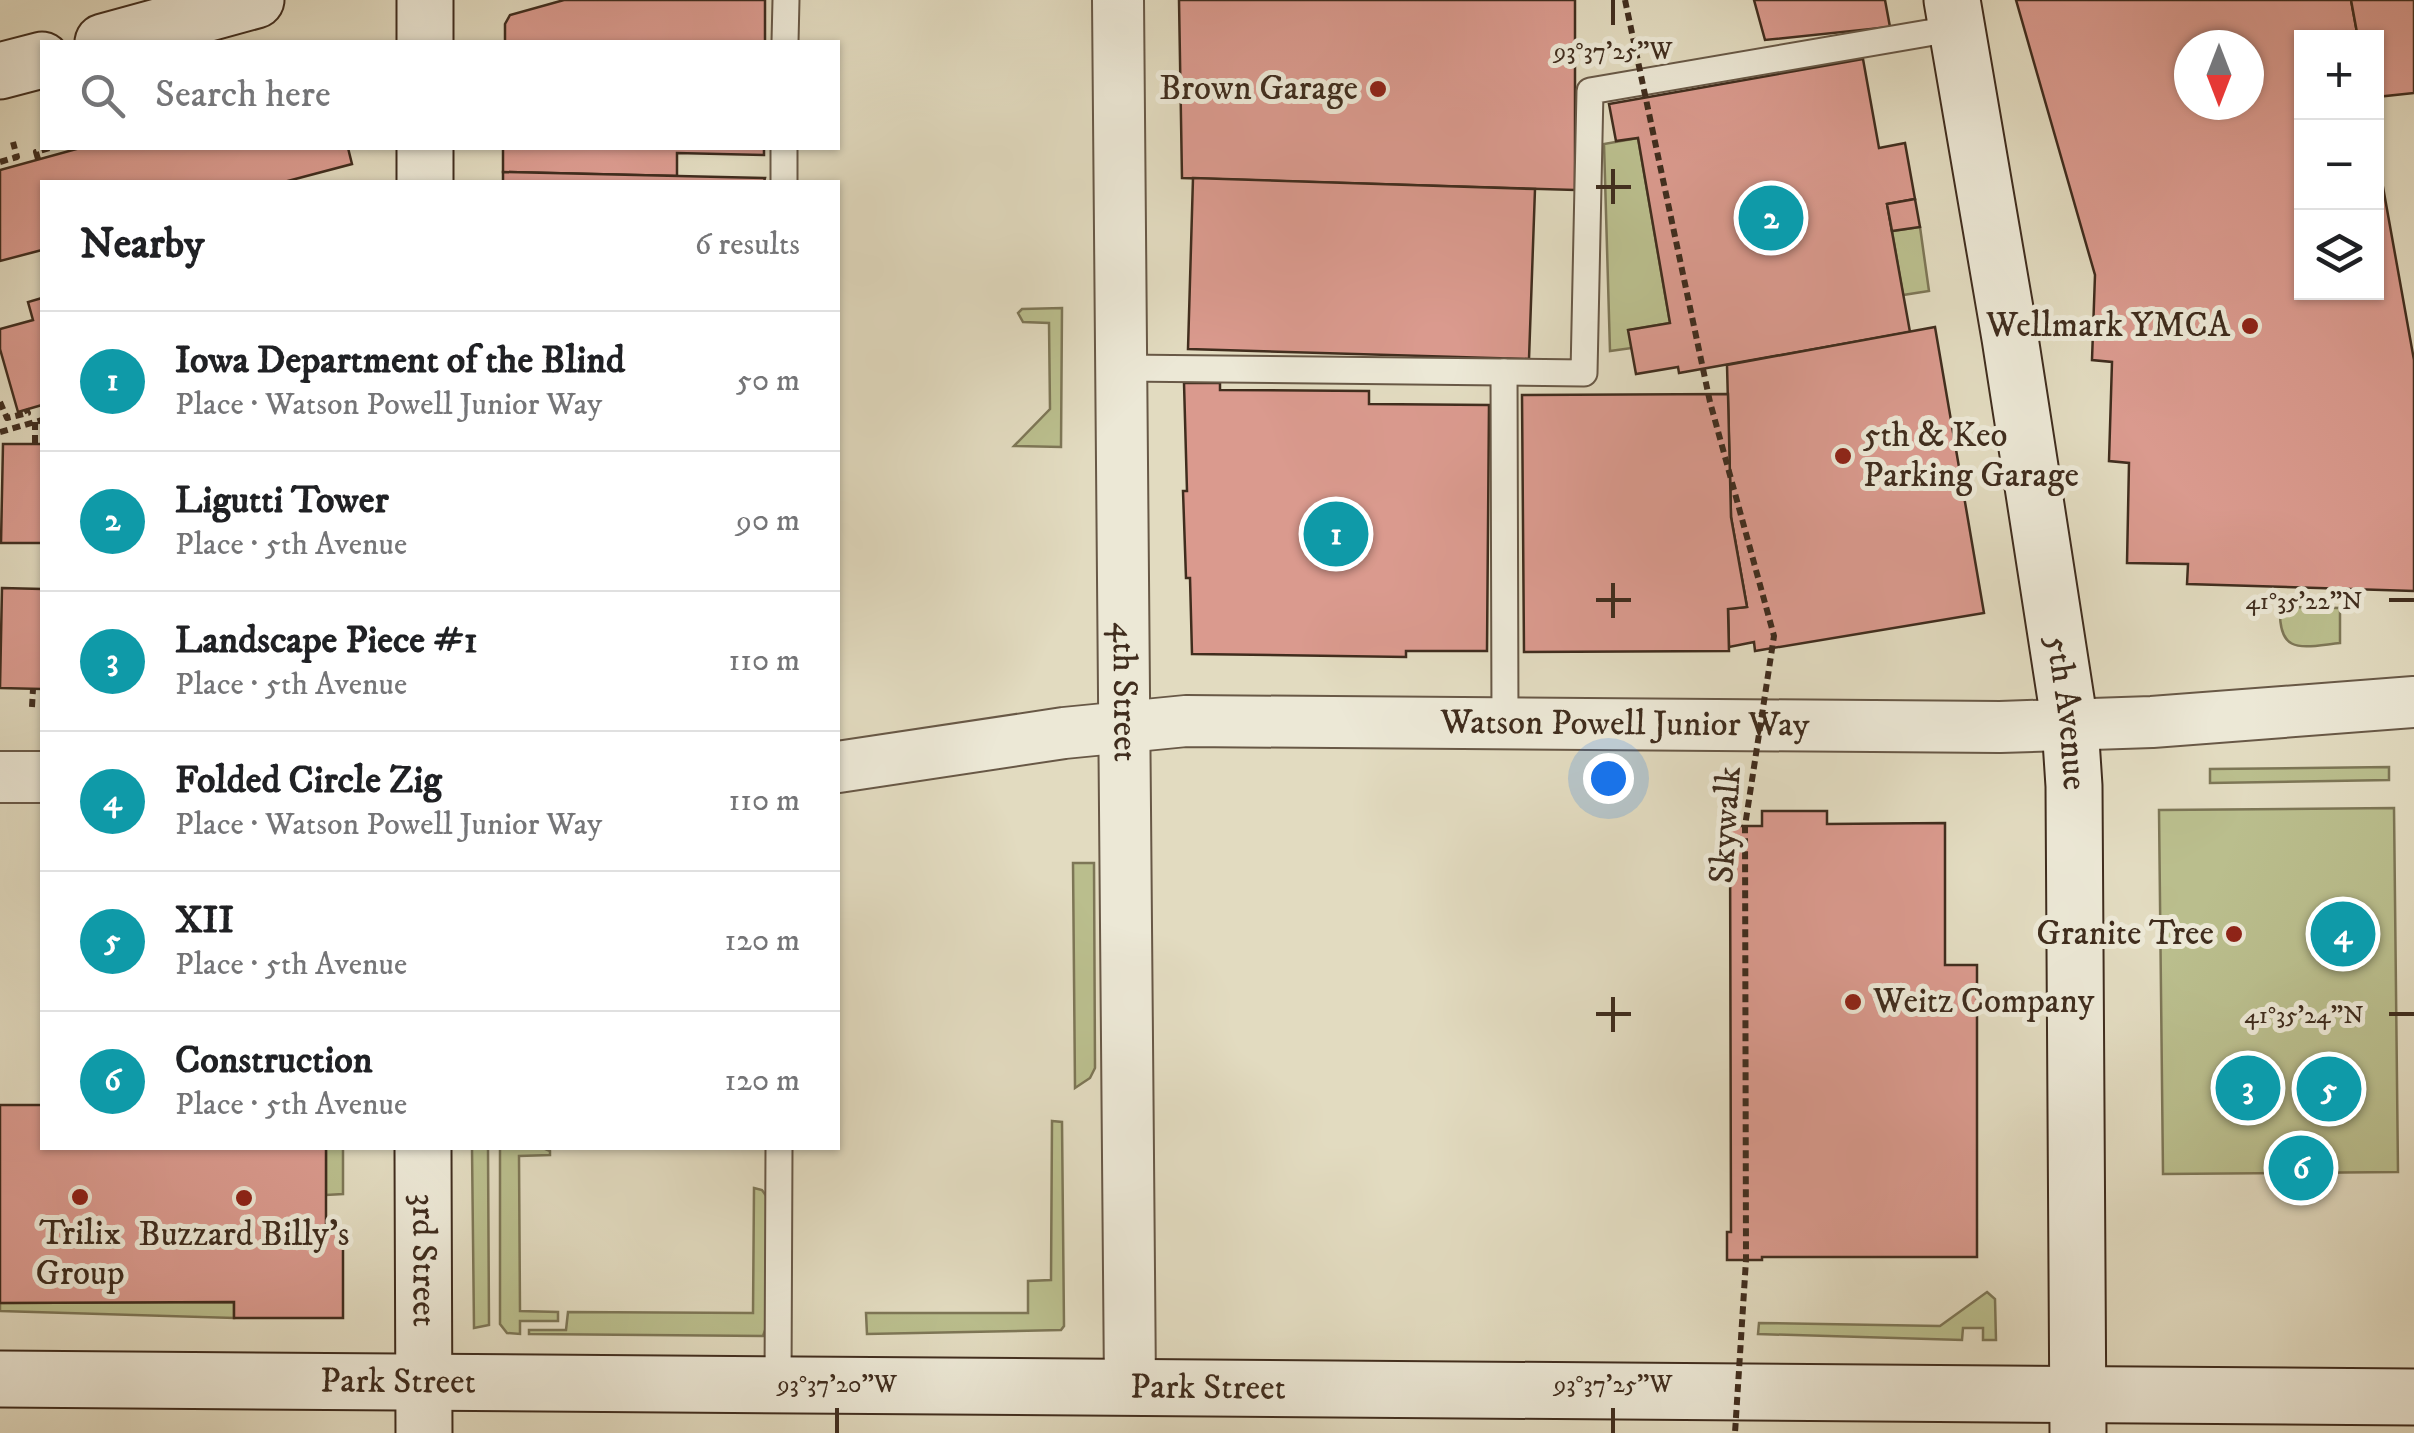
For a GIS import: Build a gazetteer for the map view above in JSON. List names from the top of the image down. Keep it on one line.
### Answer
{"streets":{"main road":["5th Avenue","3rd Street","Park Street"],"street":["4th Street","Watson Powell Junior Way"],"path":["Skywalk"]},"crossings":[["4th Street","Watson Powell Junior Way"],["4th Street","Park Street"],["5th Avenue","Watson Powell Junior Way"],["5th Avenue","Park Street"],["3rd Street","Park Street"]],"places":["Brown Garage","Wellmark YMCA","5th & Keo Parking Garage","Granite Tree","Weitz Company","Trilix Group","Buzzard Billy's"],"north":"bottom","page":{"map_buttons":["+","−"],"search":"Search here","heading":["Nearby","6 results"],"pins":["2","1","4","3","5","6"],"list":[{"mark":"1","name":"Iowa Department of the Blind","note":"Place · Watson Powell Junior Way","value":"50 m"},{"mark":"2","name":"Ligutti Tower","note":"Place · 5th Avenue","value":"90 m"},{"mark":"3","name":"Landscape Piece #1","note":"Place · 5th Avenue","value":"110 m"},{"mark":"4","name":"Folded Circle Zig","note":"Place · Watson Powell Junior Way","value":"110 m"},{"mark":"5","name":"XII","note":"Place · 5th Avenue","value":"120 m"},{"mark":"6","name":"Construction","note":"Place · 5th Avenue","value":"120 m"}]},"coordinates":["93°37'25\"W","41°35'22\"N","41°35'24\"N","93°37'20\"W"]}
